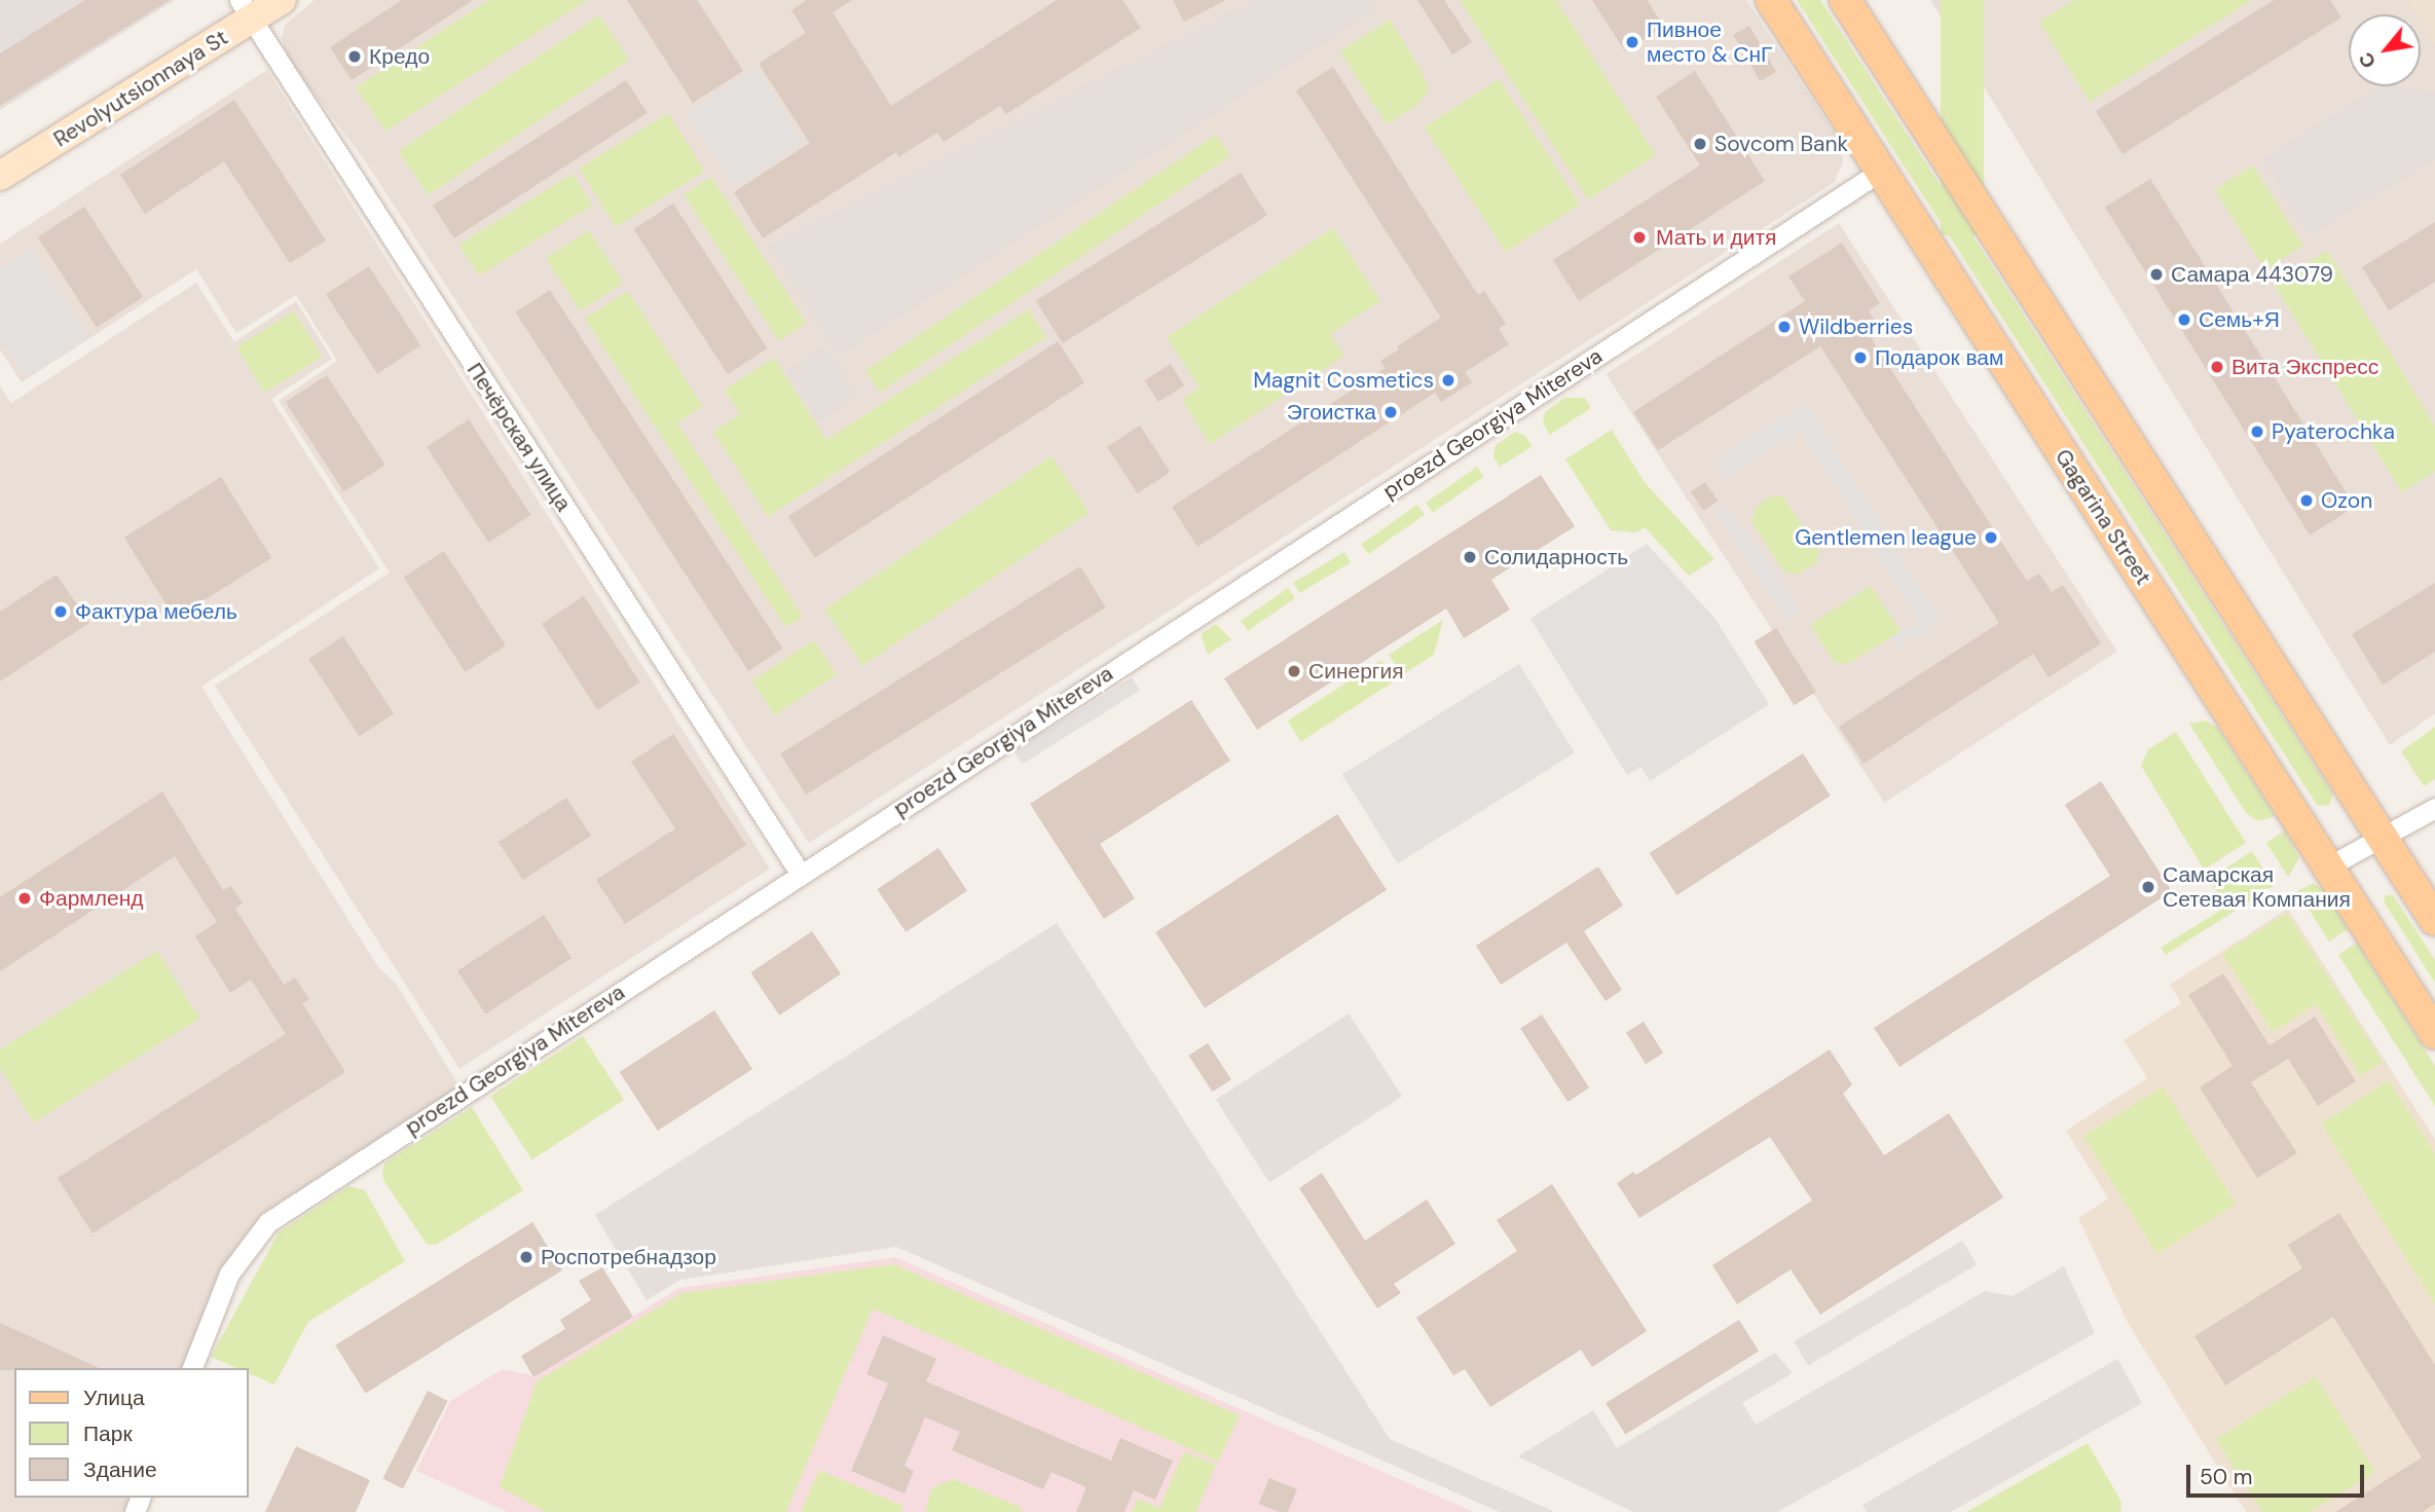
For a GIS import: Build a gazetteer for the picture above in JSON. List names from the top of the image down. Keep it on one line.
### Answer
{"streets":{"main road":["Revolyutsionnaya St","Gagarina Street"],"street":["proezd Georgiya Mitereva","Печёрская улица"]},"crossings":[["Revolyutsionnaya St","Печёрская улица"],["proezd Georgiya Mitereva","Печёрская улица"],["proezd Georgiya Mitereva","Gagarina Street"]],"places":["Пивное место & СнГ","Кредо","Sovcom Bank","Мать и дитя","Самара 443079","Семь+Я","Wildberries","Подарок вам","Вита Экспресс","Magnit Cosmetics","Эгоистка","Pyaterochka","Ozon","Gentlemen league","Солидарность","Фактура мебель","Синергия","Самарская Сетевая Компания","Фармленд","Роспотребнадзор"],"legend":["Улица","Парк","Здание"],"scale_bar":"50 m","north":"bottom left"}
